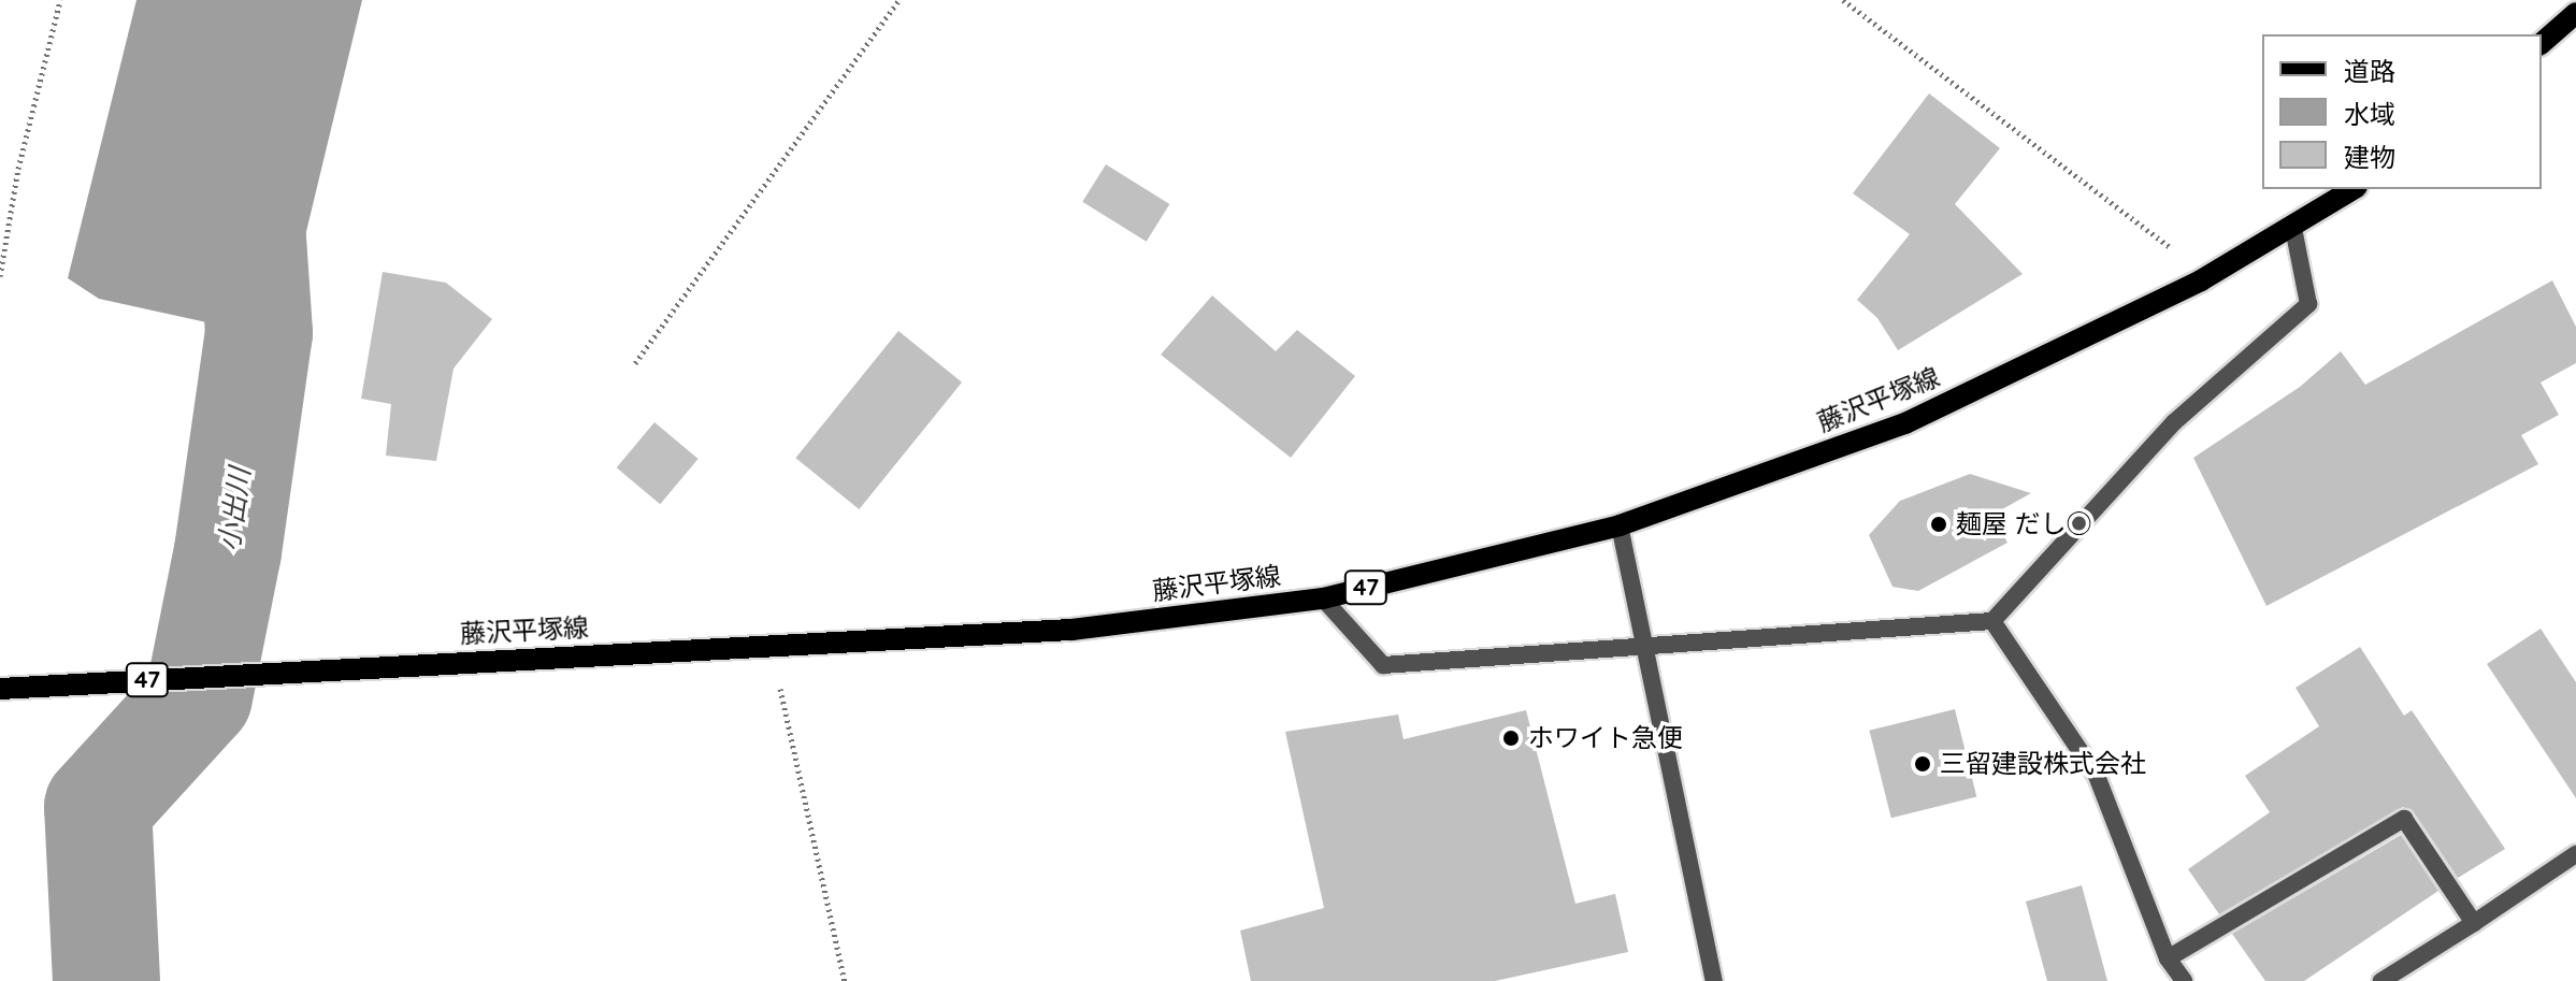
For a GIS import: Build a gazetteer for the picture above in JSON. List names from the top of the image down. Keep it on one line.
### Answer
{"streets":{"main road":["藤沢平塚線","47"]},"water":["小出川"],"places":["麺屋 だし○","ホワイト急便","三留建設株式会社"],"legend":["道路","水域","建物"]}
